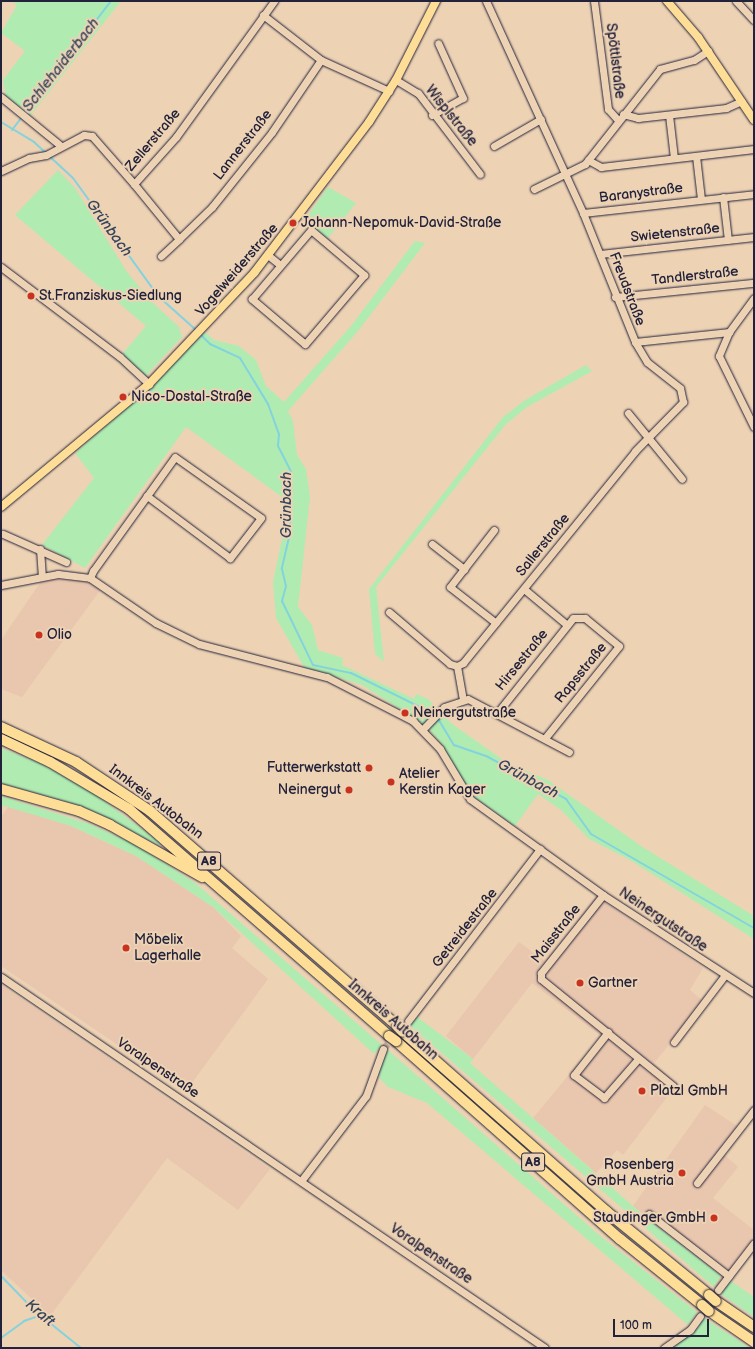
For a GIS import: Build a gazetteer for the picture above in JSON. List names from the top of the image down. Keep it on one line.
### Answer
{"streets":{"highway":["Innkreis Autobahn","A8"],"main road":["Vogelweiderstraße"],"street":["Spöttlstraße","Wisplstraße","Zellerstraße","Lannerstraße","Baranystraße","Swietenstraße","Tandlerstraße","Freudstraße","Sallerstraße","Hirsestraße","Rapsstraße","Neinergutstraße","Getreidestraße","Maisstraße","Voralpenstraße"]},"crossings":[["Wisplstraße","Vogelweiderstraße"],["Baranystraße","Swietenstraße"],["Baranystraße","Freudstraße"],["Swietenstraße","Freudstraße"],["Tandlerstraße","Freudstraße"],["Freudstraße","Sallerstraße"],["Sallerstraße","Hirsestraße"],["Hirsestraße","Rapsstraße"],["Neinergutstraße","Getreidestraße"],["Neinergutstraße","Maisstraße"]],"water":["Schlehaiderbach","Grünbach","Kraft"],"places":["Johann-Nepomuk-David-Straße","St.Franziskus-Siedlung","Nico-Dostal-Straße","Olio","Neinergutstraße","Futterwerkstatt","Atelier Kerstin Kager","Neinergut","Möbelix Lagerhalle","Gartner","Platzl GmbH","Rosenberg GmbH Austria","Staudinger GmbH"],"scale_bar":"100 m"}
